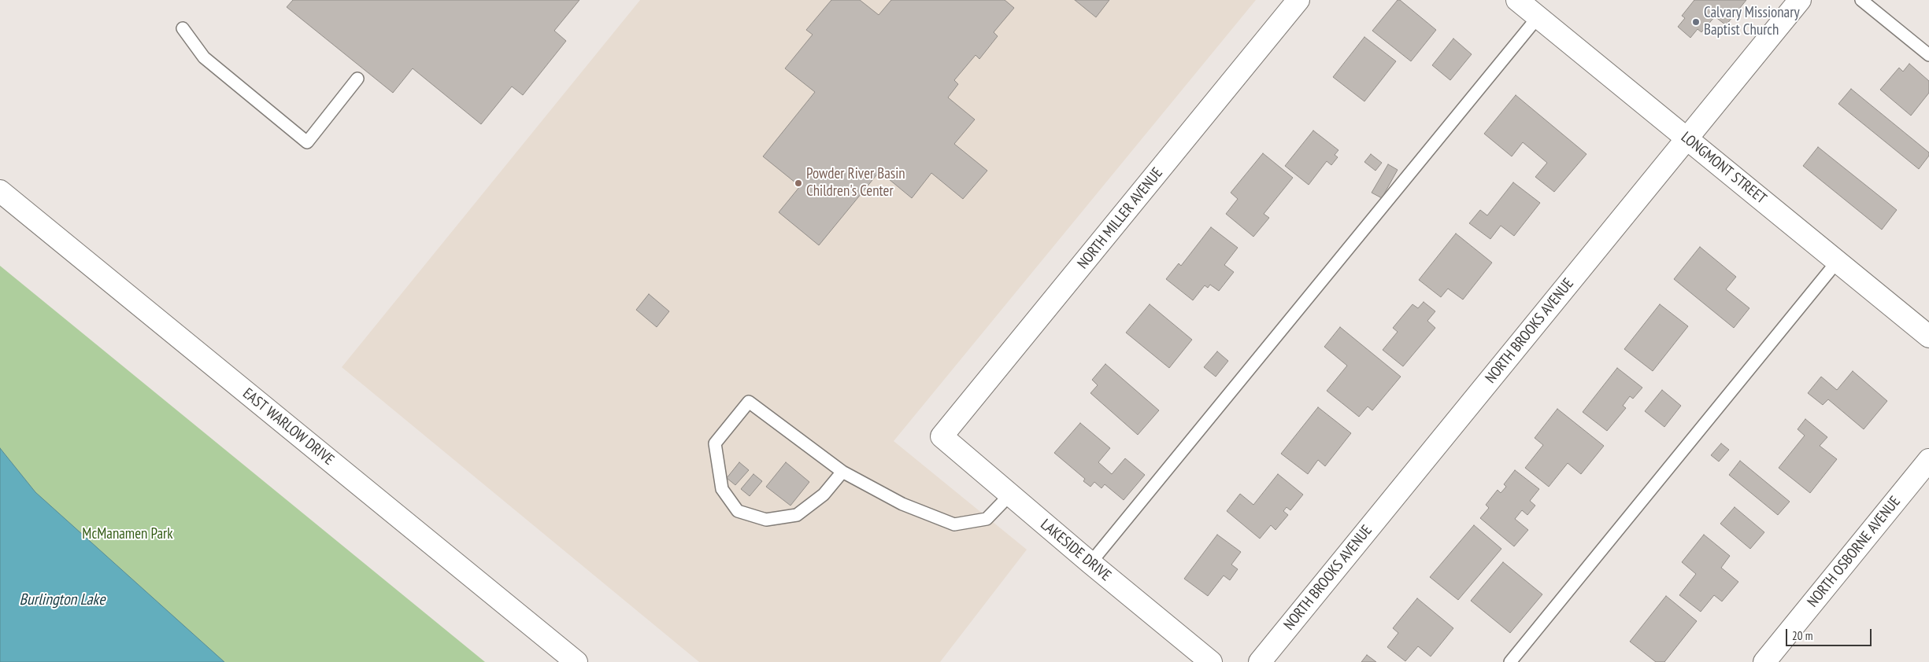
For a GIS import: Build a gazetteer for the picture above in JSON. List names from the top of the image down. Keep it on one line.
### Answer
{"streets":{"street":["LONGMONT STREET","NORTH MILLER AVENUE","NORTH BROOKS AVENUE","EAST WARLOW DRIVE","LAKESIDE DRIVE","NORTH OSBORNE AVENUE"]},"crossings":[["LONGMONT STREET","NORTH BROOKS AVENUE"],["NORTH MILLER AVENUE","LAKESIDE DRIVE"]],"water":["Burlington Lake"],"parks":["McManamen Park"],"places":["Calvary Missionary Baptist Church","Powder River Basin Children's Center"],"scale_bar":"20 m"}
